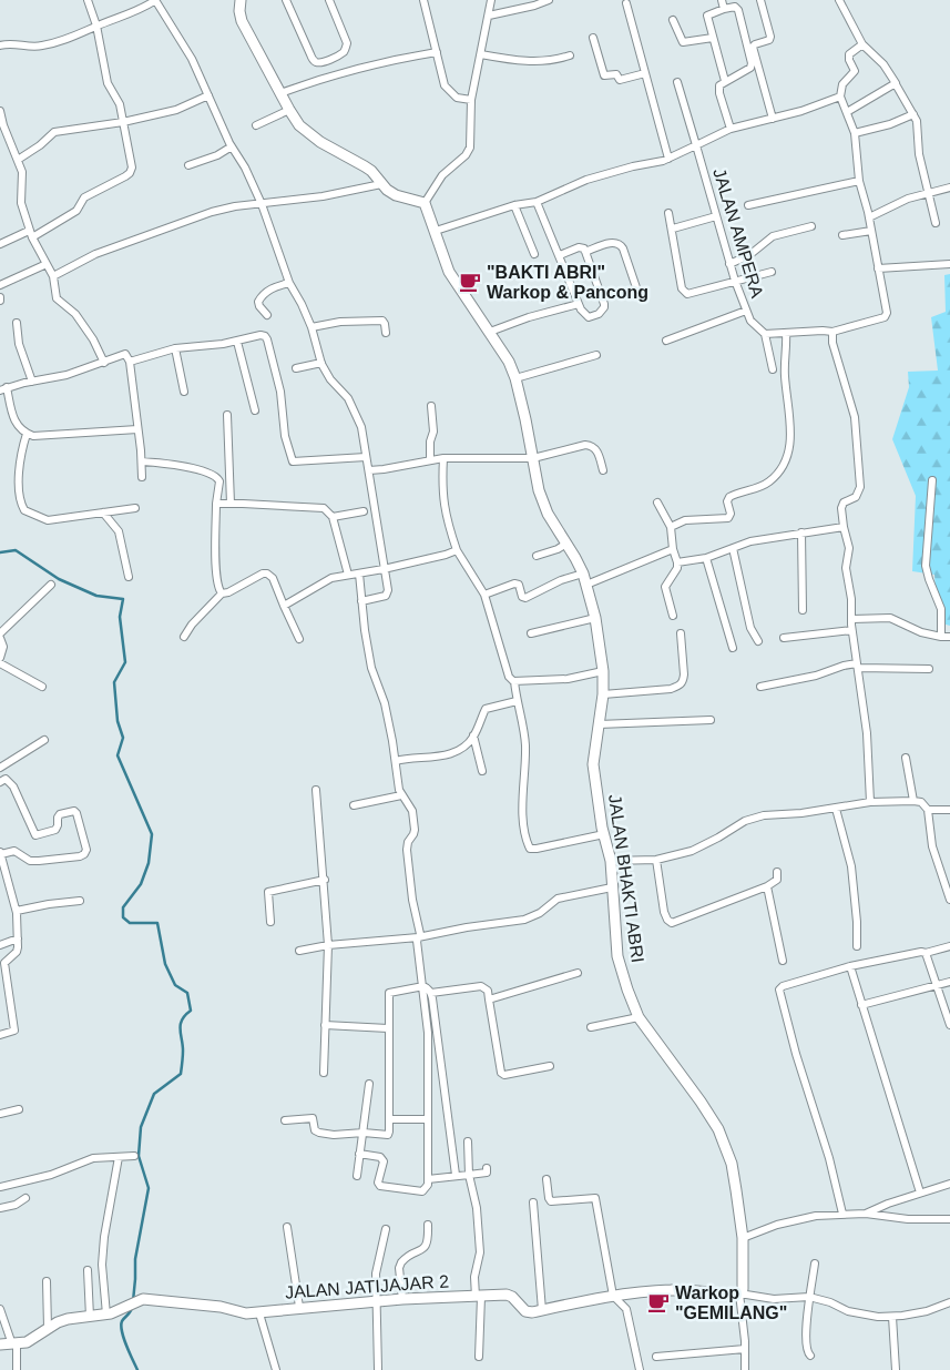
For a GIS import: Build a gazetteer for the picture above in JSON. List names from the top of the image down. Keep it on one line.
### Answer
{"streets":{"street":["JALAN AMPERA","JALAN BHAKTI ABRI","JALAN JATIJAJAR 2"]},"crossings":[["JALAN BHAKTI ABRI","JALAN JATIJAJAR 2"]],"places":{"cafe":["\"BAKTI ABRI\" Warkop & Pancong","Warkop \"GEMILANG\""]}}
